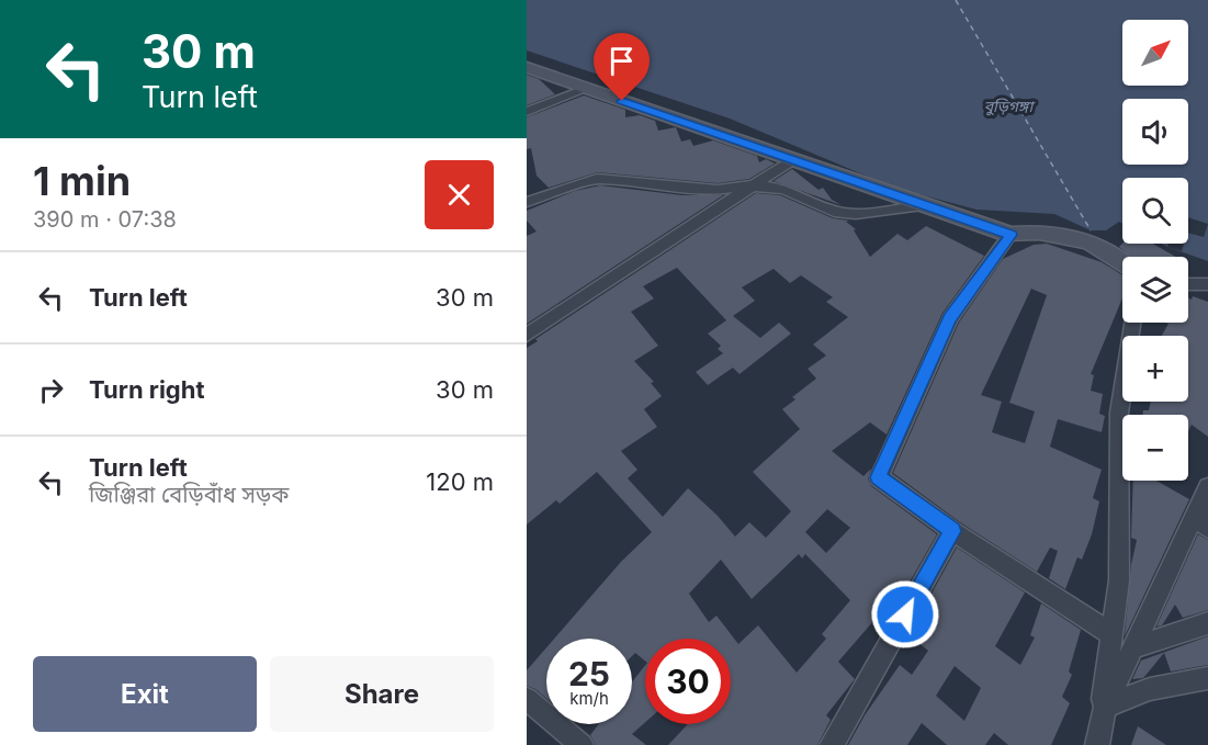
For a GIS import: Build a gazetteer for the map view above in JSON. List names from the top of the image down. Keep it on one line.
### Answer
{"water":["বুড়িগঙ্গা"],"north":"top right","page":{"turn":["30 m","Turn left"],"map_buttons":["+","−"],"heading":["1 min","390 m · 07:38"],"list":[{"name":"Turn left","value":"30 m"},{"name":"Turn right","value":"30 m"},{"name":"Turn left","note":"জিঞ্জিরা বেড়িবাঁধ সড়ক","value":"120 m"}],"speed":"25 km/h","limit":"30","buttons":["Exit","Share"]}}
